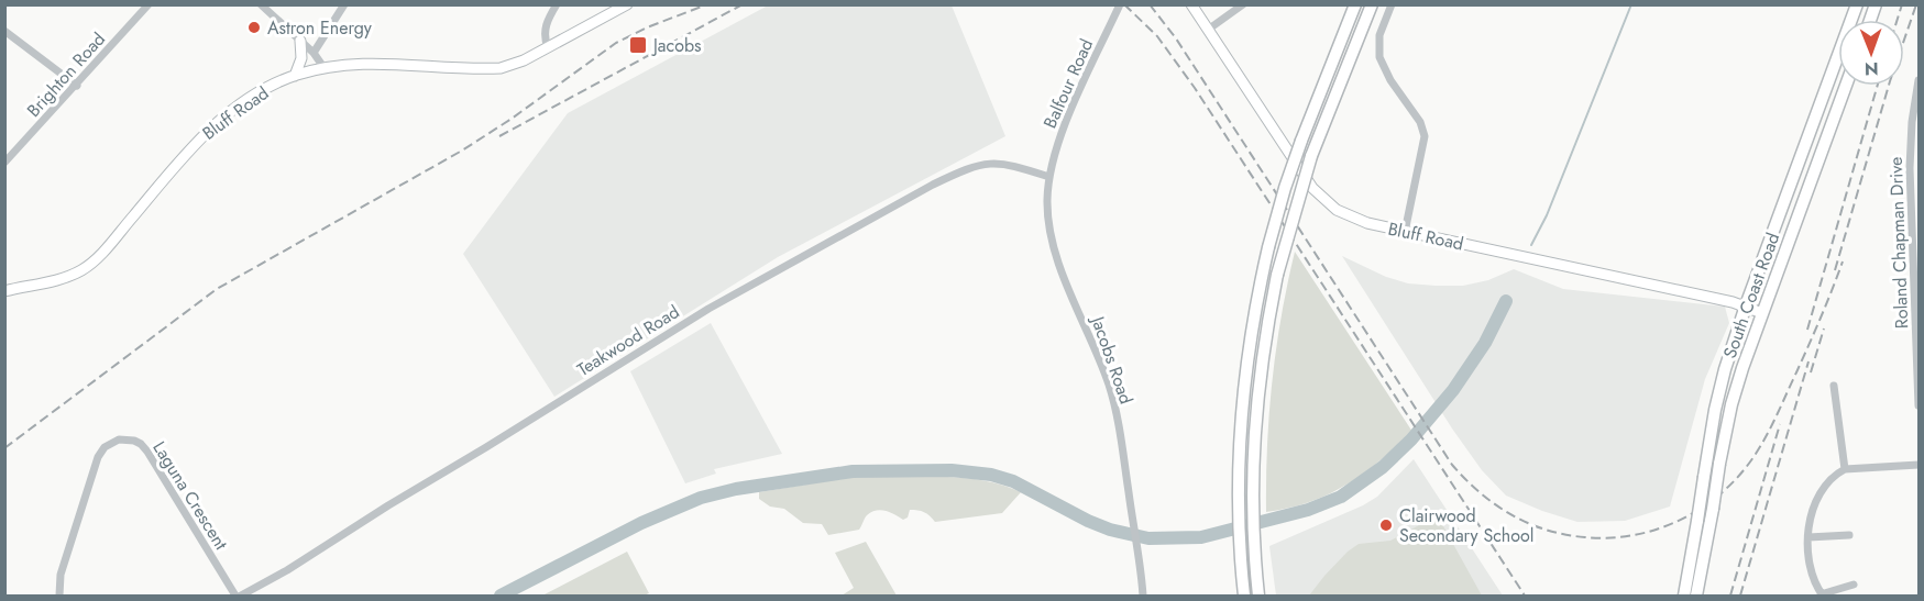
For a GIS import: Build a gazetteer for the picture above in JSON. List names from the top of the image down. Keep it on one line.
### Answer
{"streets":{"highway":["South Coast Road"],"main road":["Bluff Road"],"street":["Brighton Road","Balfour Road","Roland Chapman Drive","Teakwood Road","Jacobs Road","Laguna Crescent"]},"crossings":[["Balfour Road","Teakwood Road"],["Balfour Road","Jacobs Road"],["Bluff Road","South Coast Road"],["Teakwood Road","Jacobs Road"]],"places":{"other":["Astron Energy","Clairwood Secondary School"],"transit":["Jacobs"]},"north":"bottom"}
